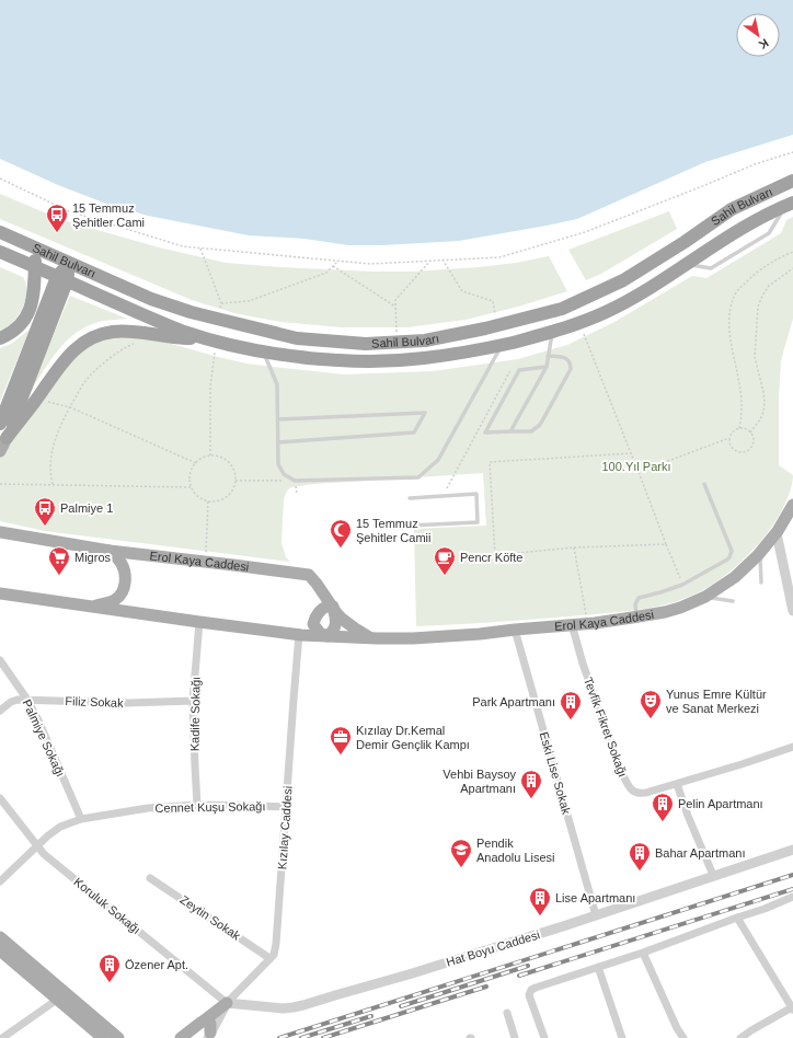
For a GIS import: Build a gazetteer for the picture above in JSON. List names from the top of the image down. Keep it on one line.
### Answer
{"streets":{"highway":["Sahil Bulvarı"],"main road":["Erol Kaya Caddesi"],"street":["Filiz Sokak","Kadife Sokağı","Tevfik Fikret Sokağı","Palmiye Sokağı","Eski Lise Sokak","Cennet Kuşu Sokağı","Kızılay Caddesi","Koruluk Sokağı","Zeytin Sokak","Hat Boyu Caddesi"]},"crossings":[["Erol Kaya Caddesi","Kadife Sokağı"],["Erol Kaya Caddesi","Tevfik Fikret Sokağı"],["Erol Kaya Caddesi","Eski Lise Sokak"],["Erol Kaya Caddesi","Kızılay Caddesi"],["Filiz Sokak","Kadife Sokağı"],["Filiz Sokak","Palmiye Sokağı"],["Kadife Sokağı","Cennet Kuşu Sokağı"],["Palmiye Sokağı","Cennet Kuşu Sokağı"],["Eski Lise Sokak","Hat Boyu Caddesi"],["Cennet Kuşu Sokağı","Kızılay Caddesi"],["Cennet Kuşu Sokağı","Koruluk Sokağı"],["Kızılay Caddesi","Koruluk Sokağı"],["Kızılay Caddesi","Zeytin Sokak"],["Kızılay Caddesi","Hat Boyu Caddesi"],["Koruluk Sokağı","Hat Boyu Caddesi"]],"parks":["100.Yıl Parkı"],"places":{"bus stop":["15 Temmuz Şehitler Cami","Palmiye 1"],"mosque":["15 Temmuz Şehitler Camii"],"supermarket":["Migros"],"cafe":["Pencr Köfte"],"theatre":["Yunus Emre Kültür ve Sanat Merkezi"],"building":["Park Apartmanı","Vehbi Baysoy Apartmanı","Pelin Apartmanı","Bahar Apartmanı","Lise Apartmanı","Özener Apt."],"office":["Kızılay Dr.Kemal Demir Gençlik Kampı"],"school or university":["Pendik Anadolu Lisesi"]},"north":"bottom right"}
